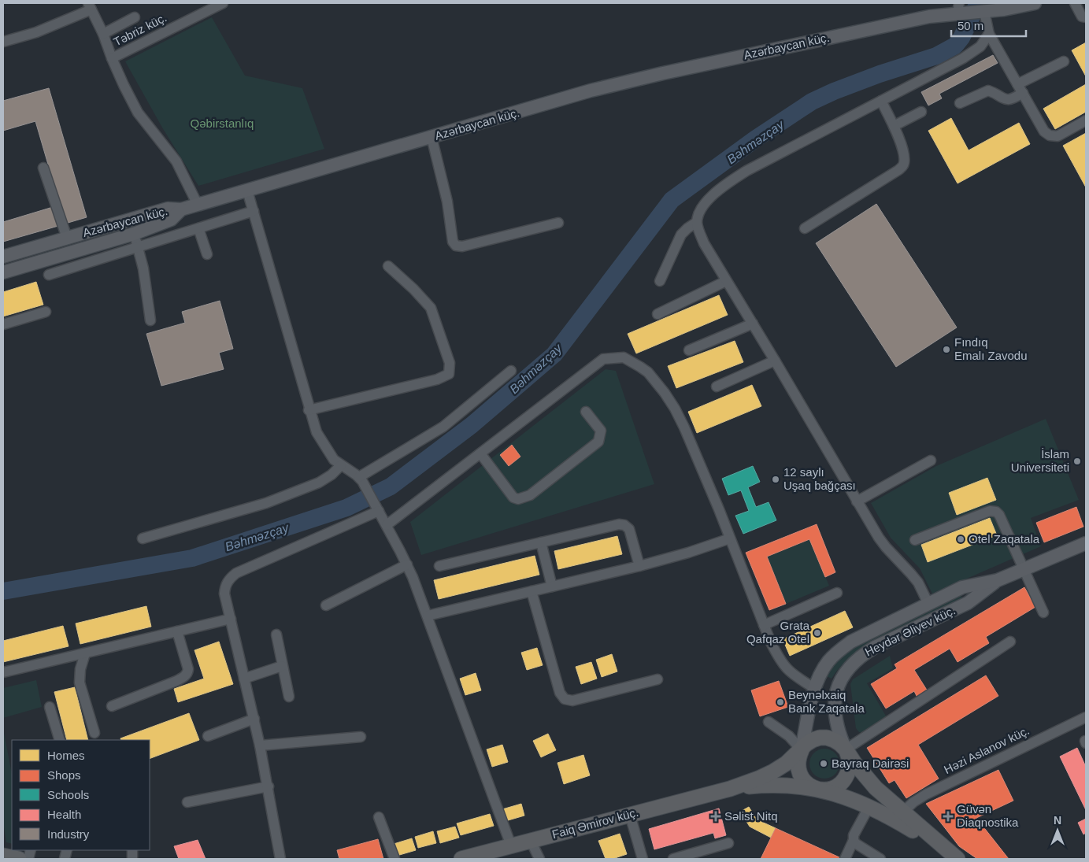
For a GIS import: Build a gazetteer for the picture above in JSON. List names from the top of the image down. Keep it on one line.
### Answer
{"streets":{"highway":["Faiq Əmirov küç."],"main road":["Azərbaycan küç.","Heydər Əliyev küç."],"street":["Təbriz küç.","Həzi Aslanov küç."]},"water":["Bəhməzçay"],"parks":["Qəbirstanlıq"],"places":{"other":["Fındıq Emalı Zavodu","İslam Universiteti","12 saylı Uşaq bağçası","Otel Zaqatala","Grata Qafqaz Otel","Beynəlxaiq Bank Zaqatala","Bayraq Dairəsi"],"health":["Səlist Nitq","Güvən Diaqnostika"]},"legend":["Homes","Shops","Schools","Health","Industry"],"scale_bar":"50 m","north":"top"}
